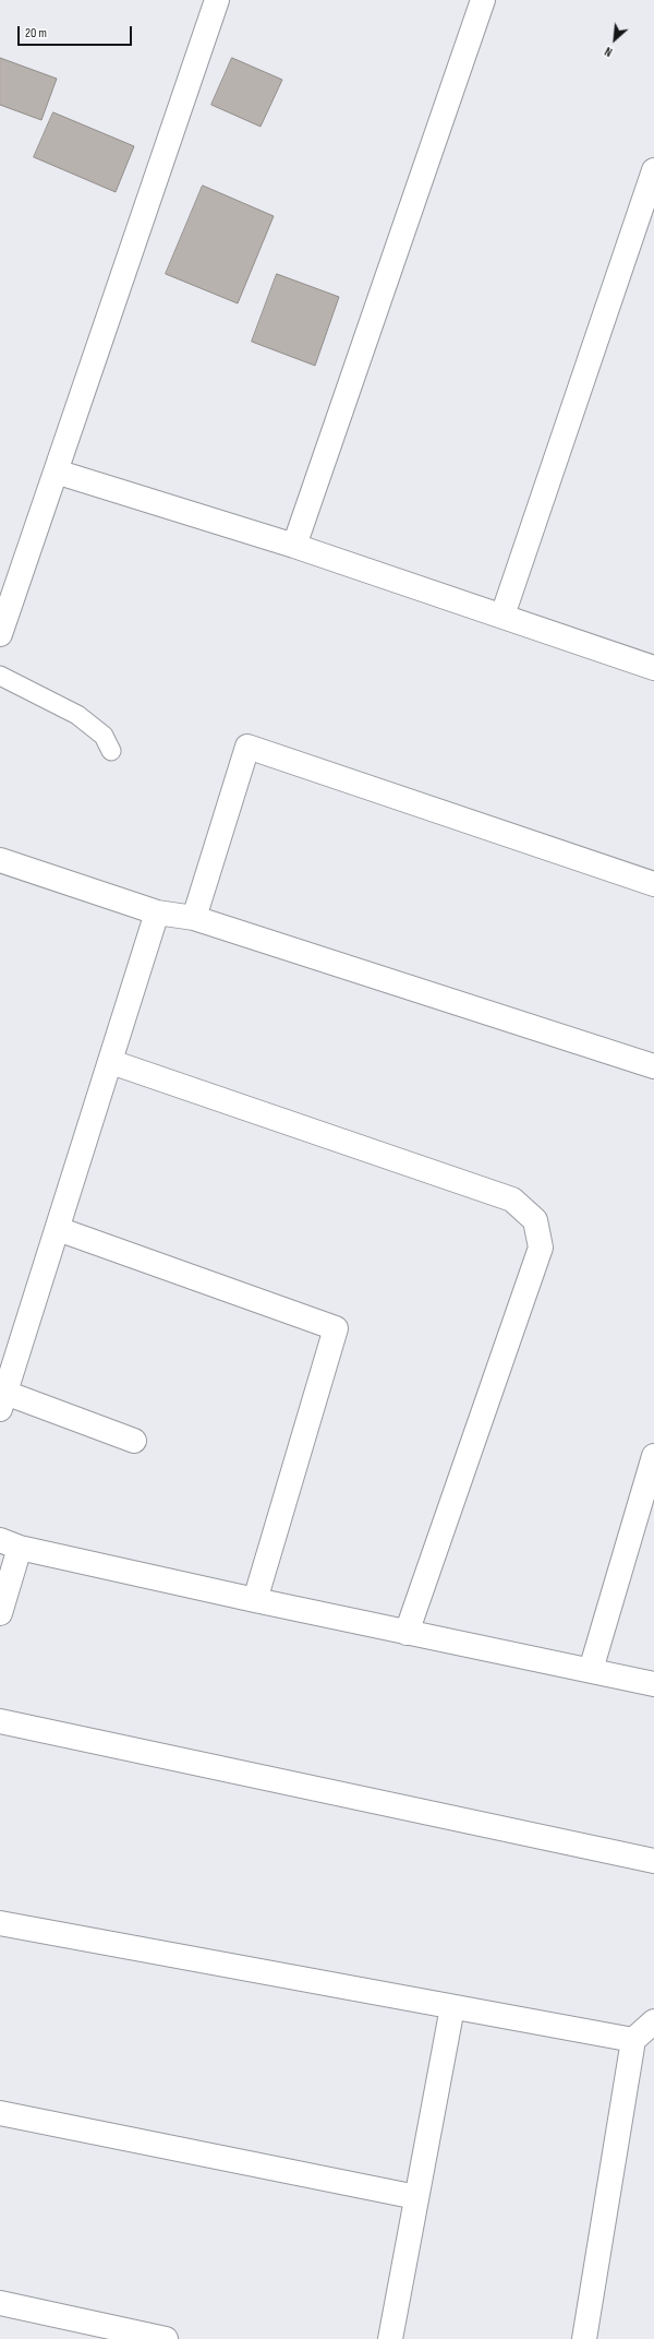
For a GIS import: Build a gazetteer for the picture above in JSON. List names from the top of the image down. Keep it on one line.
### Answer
{"scale_bar":"20 m","north":"bottom left"}
